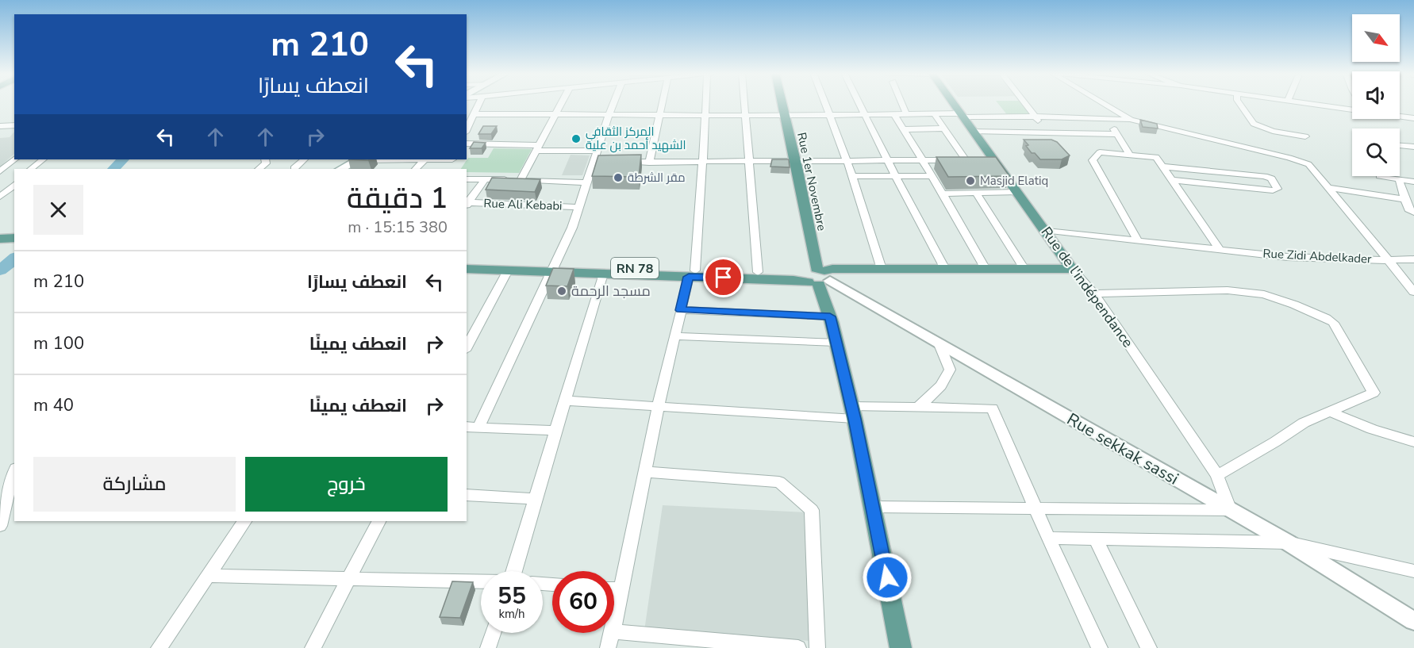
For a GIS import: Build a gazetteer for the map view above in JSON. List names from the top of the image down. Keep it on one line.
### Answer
{"streets":{"main road":["Rue 1er Novembre","RN 78","Rue de l'indépendance"],"street":["Rue Ali Kebabi","Rue Zidi Abdelkader","Rue sekkak sassi"]},"crossings":[["Rue 1er Novembre","RN 78"],["Rue 1er Novembre","Rue sekkak sassi"],["Rue Zidi Abdelkader","Rue de l'indépendance"],["RN 78","Rue sekkak sassi"],["Rue de l'indépendance","Rue sekkak sassi"]],"places":["المركز الثقافي الشهيد أحمد بن علية","مقر الشرطة","Masjid Elatiq","مسجد الرحمة"],"north":"bottom right","page":{"turn":["210 m","انعطف يسارًا"],"heading":["1 دقيقة","380 m · 15:15"],"list":[{"name":"انعطف يسارًا","value":"210 m"},{"name":"انعطف يمينًا","value":"100 m"},{"name":"انعطف يمينًا","value":"40 m"}],"buttons":["خروج","مشاركة"],"speed":"55 km/h","limit":"60"}}
